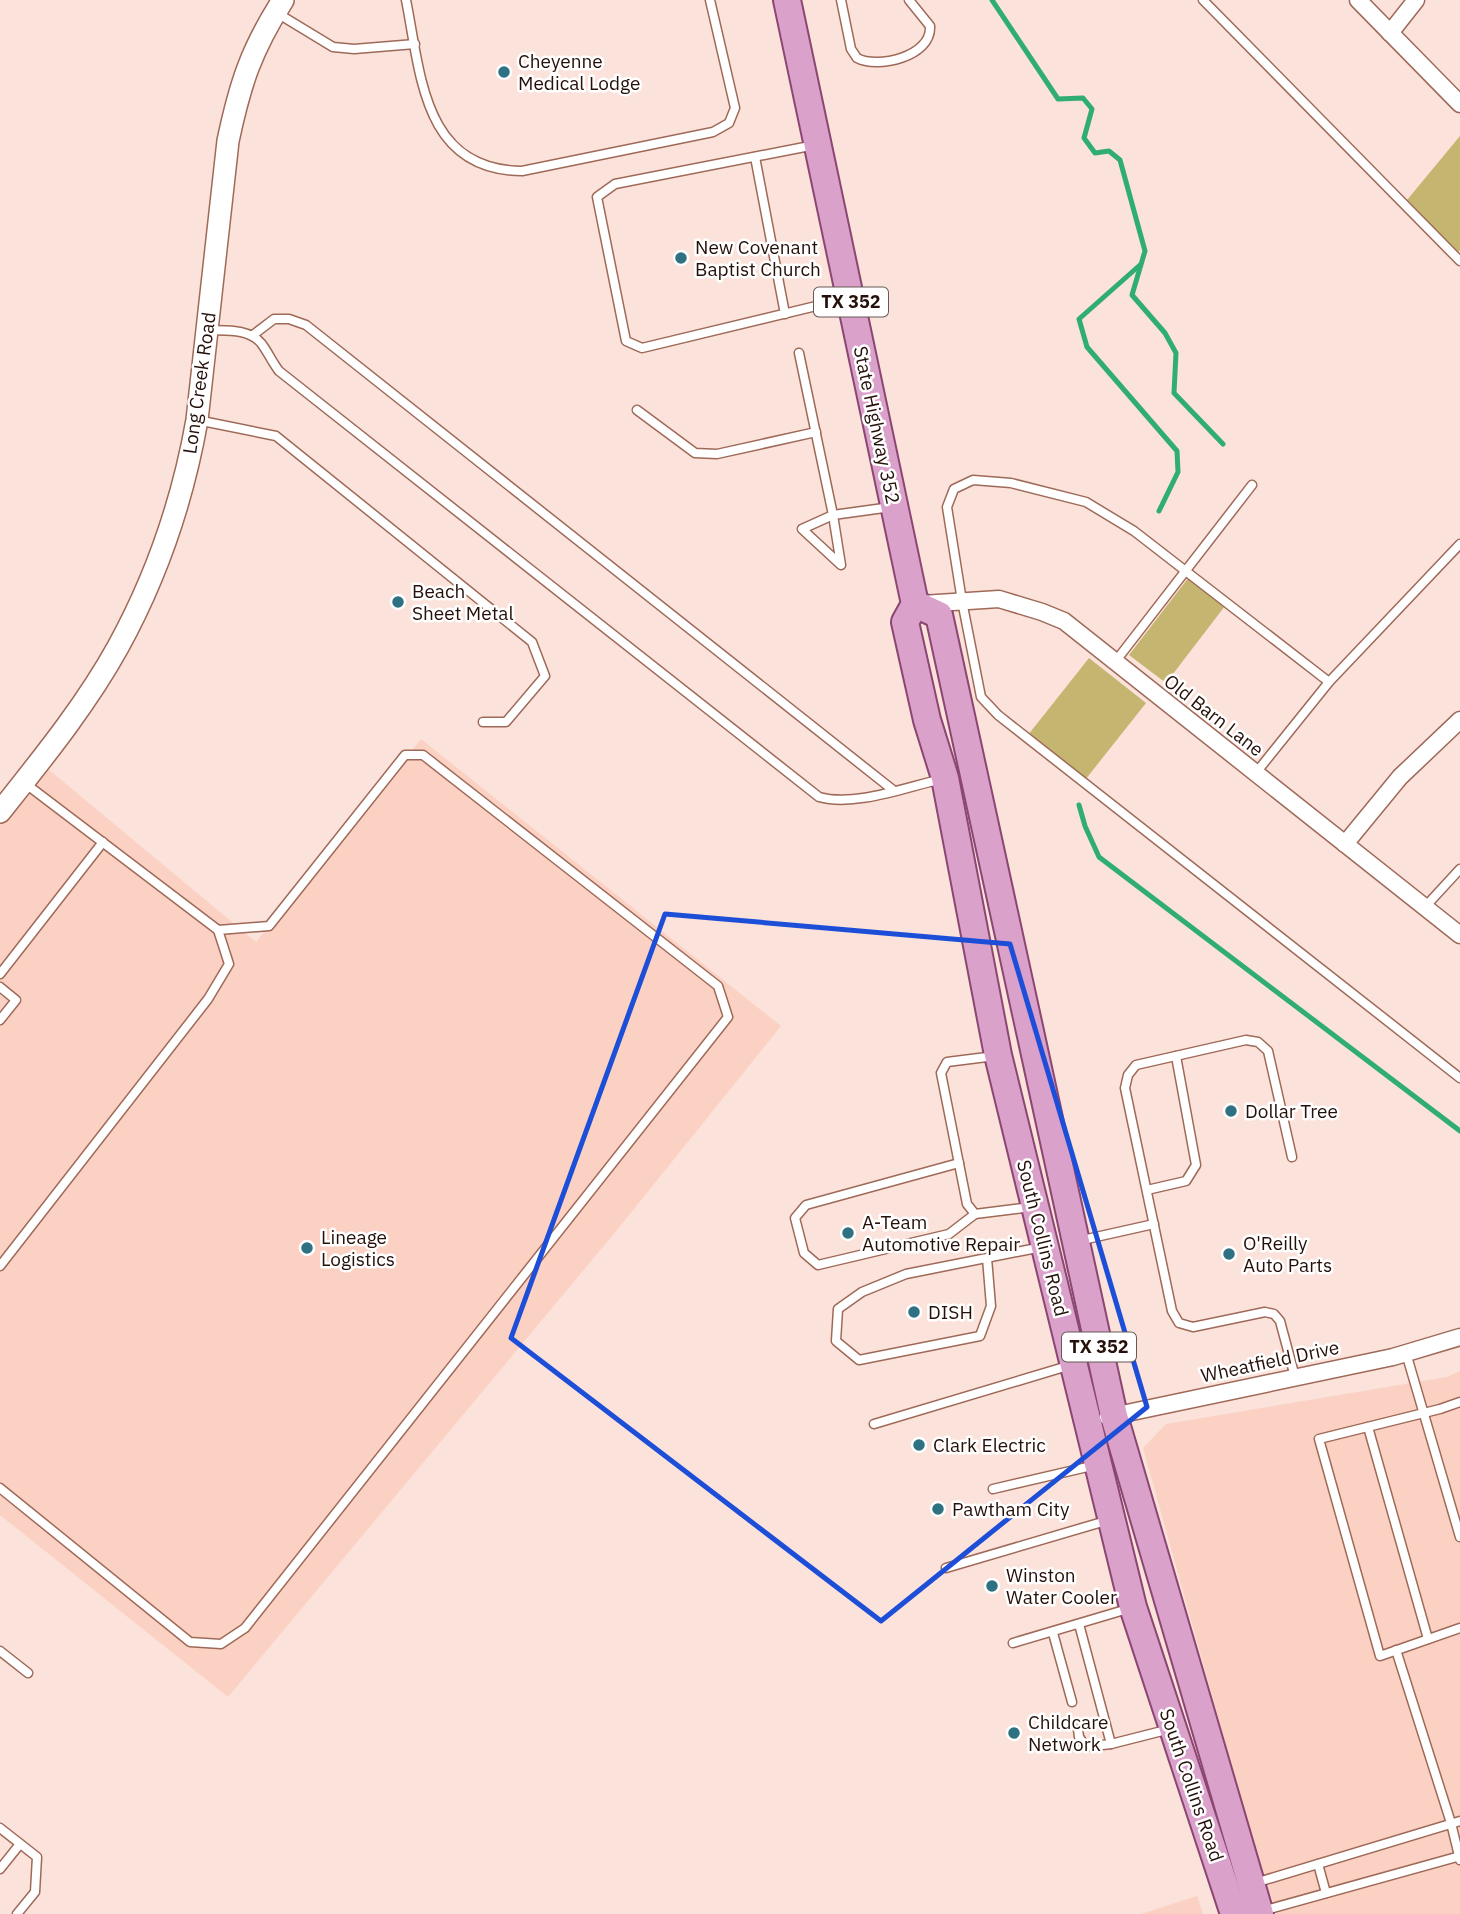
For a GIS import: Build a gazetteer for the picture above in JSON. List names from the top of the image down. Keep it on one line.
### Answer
{"streets":{"main road":["TX 352","State Highway 352","South Collins Road"],"street":["Long Creek Road","Old Barn Lane","Wheatfield Drive"]},"crossings":[["TX 352","State Highway 352"],["TX 352","Old Barn Lane"],["TX 352","South Collins Road"],["State Highway 352","Old Barn Lane"],["State Highway 352","South Collins Road"],["South Collins Road","Wheatfield Drive"]],"places":["Cheyenne Medical Lodge","New Covenant Baptist Church","Beach Sheet Metal","Dollar Tree","A-Team Automotive Repair","Lineage Logistics","O'Reilly Auto Parts","DISH","Clark Electric","Pawtham City","Winston Water Cooler","Childcare Network"]}
